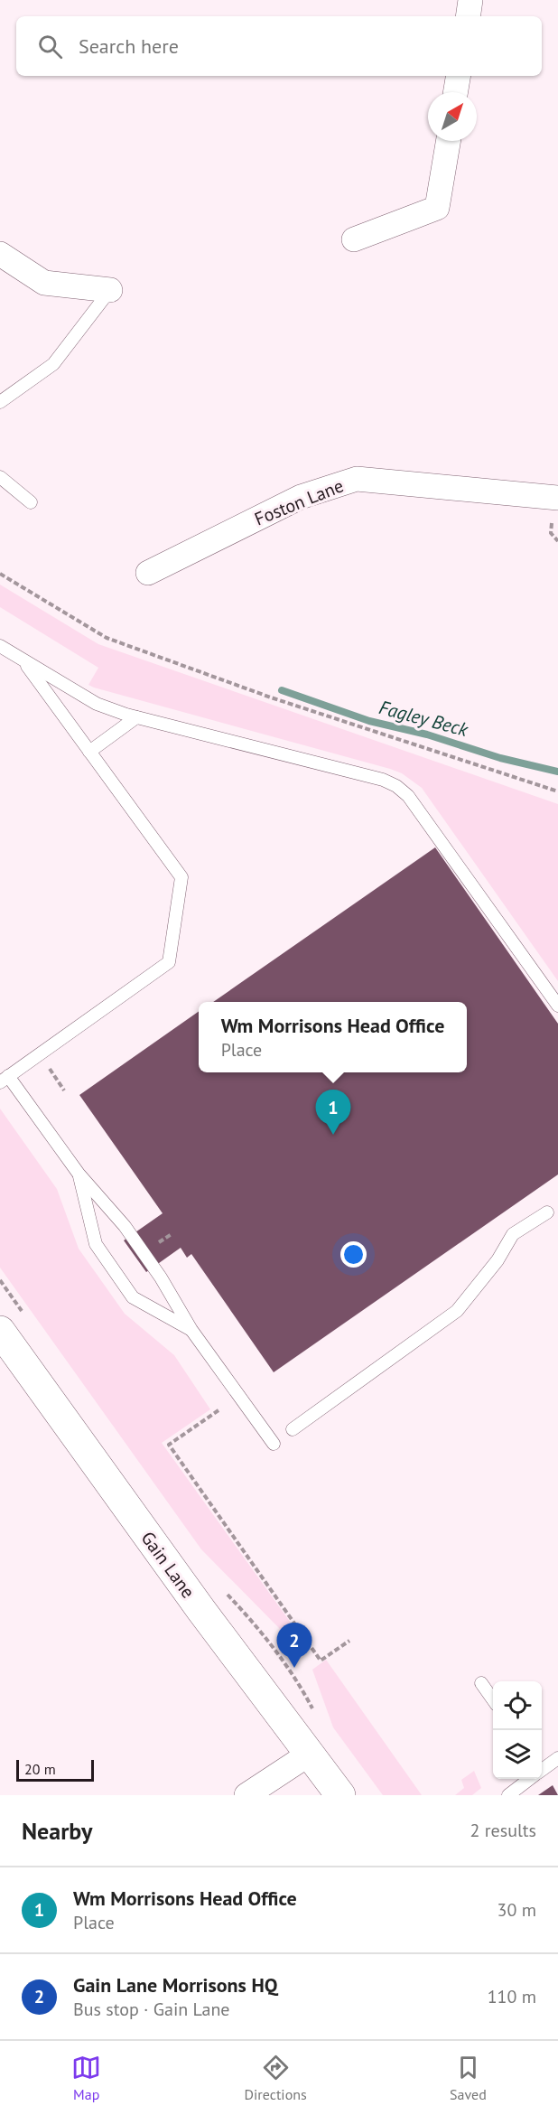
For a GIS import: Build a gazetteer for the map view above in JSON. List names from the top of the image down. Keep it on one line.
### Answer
{"streets":{"street":["Foston Lane","Gain Lane"]},"water":["Fagley Beck"],"scale_bar":"20 m","north":"top right","page":{"search":"Search here","popup":["Wm Morrisons Head Office","Place"],"pins":["1","2"],"scale":"20 m","heading":["Nearby","2 results"],"list":[{"mark":"1","name":"Wm Morrisons Head Office","note":"Place","value":"30 m"},{"mark":"2","name":"Gain Lane Morrisons HQ","note":"Bus stop · Gain Lane","value":"110 m"}],"nav":["Map","Directions","Saved"]}}
